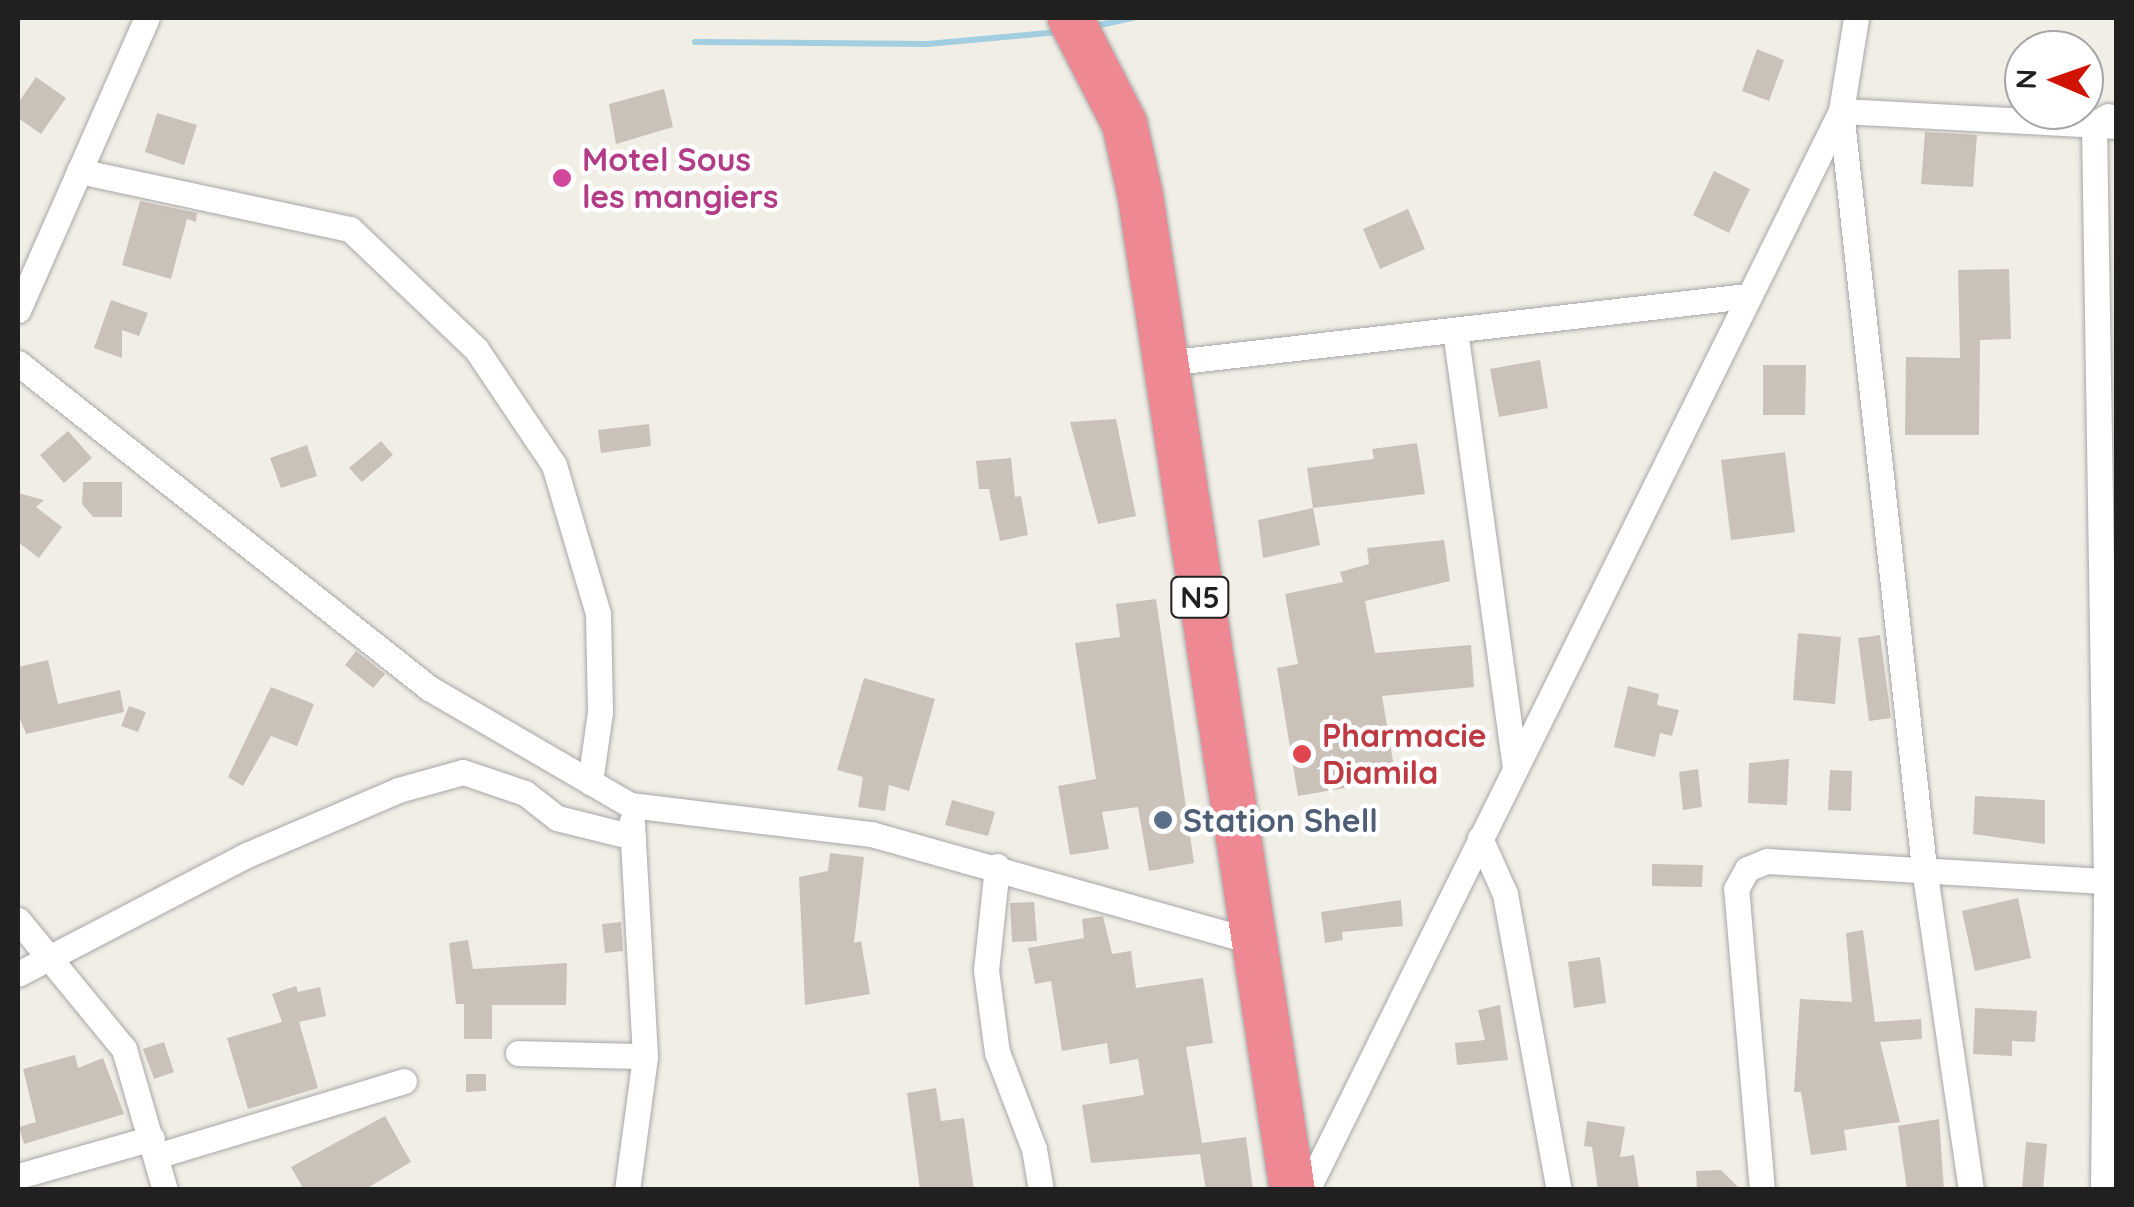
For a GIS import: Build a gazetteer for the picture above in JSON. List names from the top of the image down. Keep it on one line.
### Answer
{"streets":{"highway":["N5"]},"places":["Motel Sous les mangiers","Pharmacie Diamila","Station Shell"],"north":"left"}
